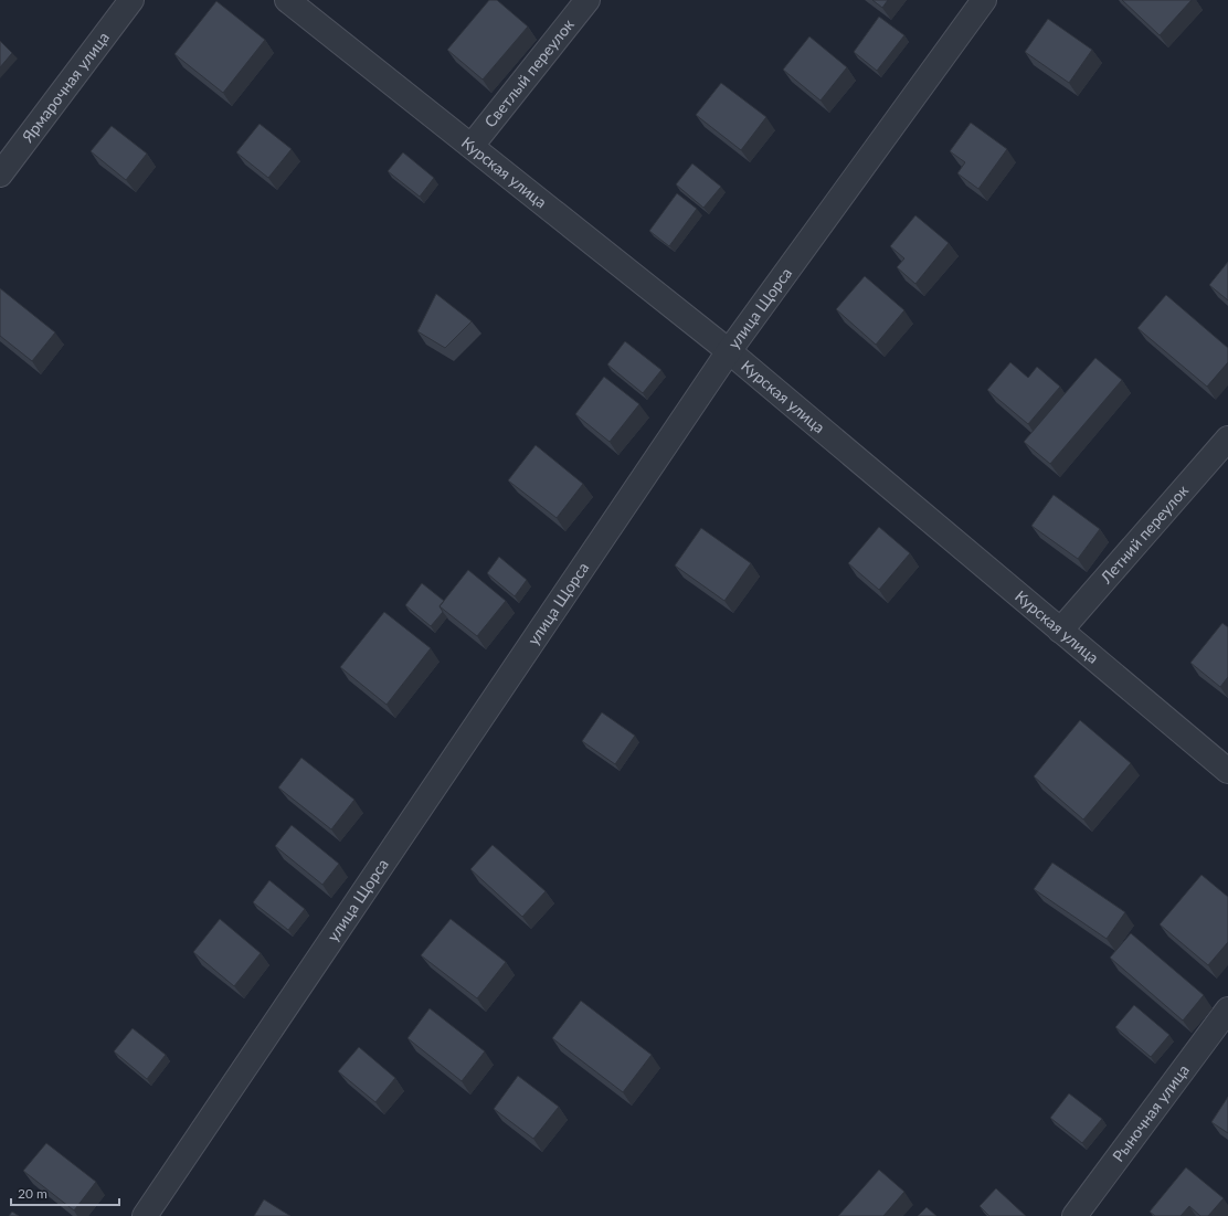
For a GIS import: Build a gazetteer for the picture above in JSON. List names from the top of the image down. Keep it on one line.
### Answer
{"streets":{"street":["Светлый переулок","Ярмарочная улица","Курская улица","улица Щорса","Летний переулок","Рыночная улица"]},"crossings":[["Светлый переулок","Курская улица"],["Курская улица","улица Щорса"],["Курская улица","Летний переулок"]],"scale_bar":"20 m"}
